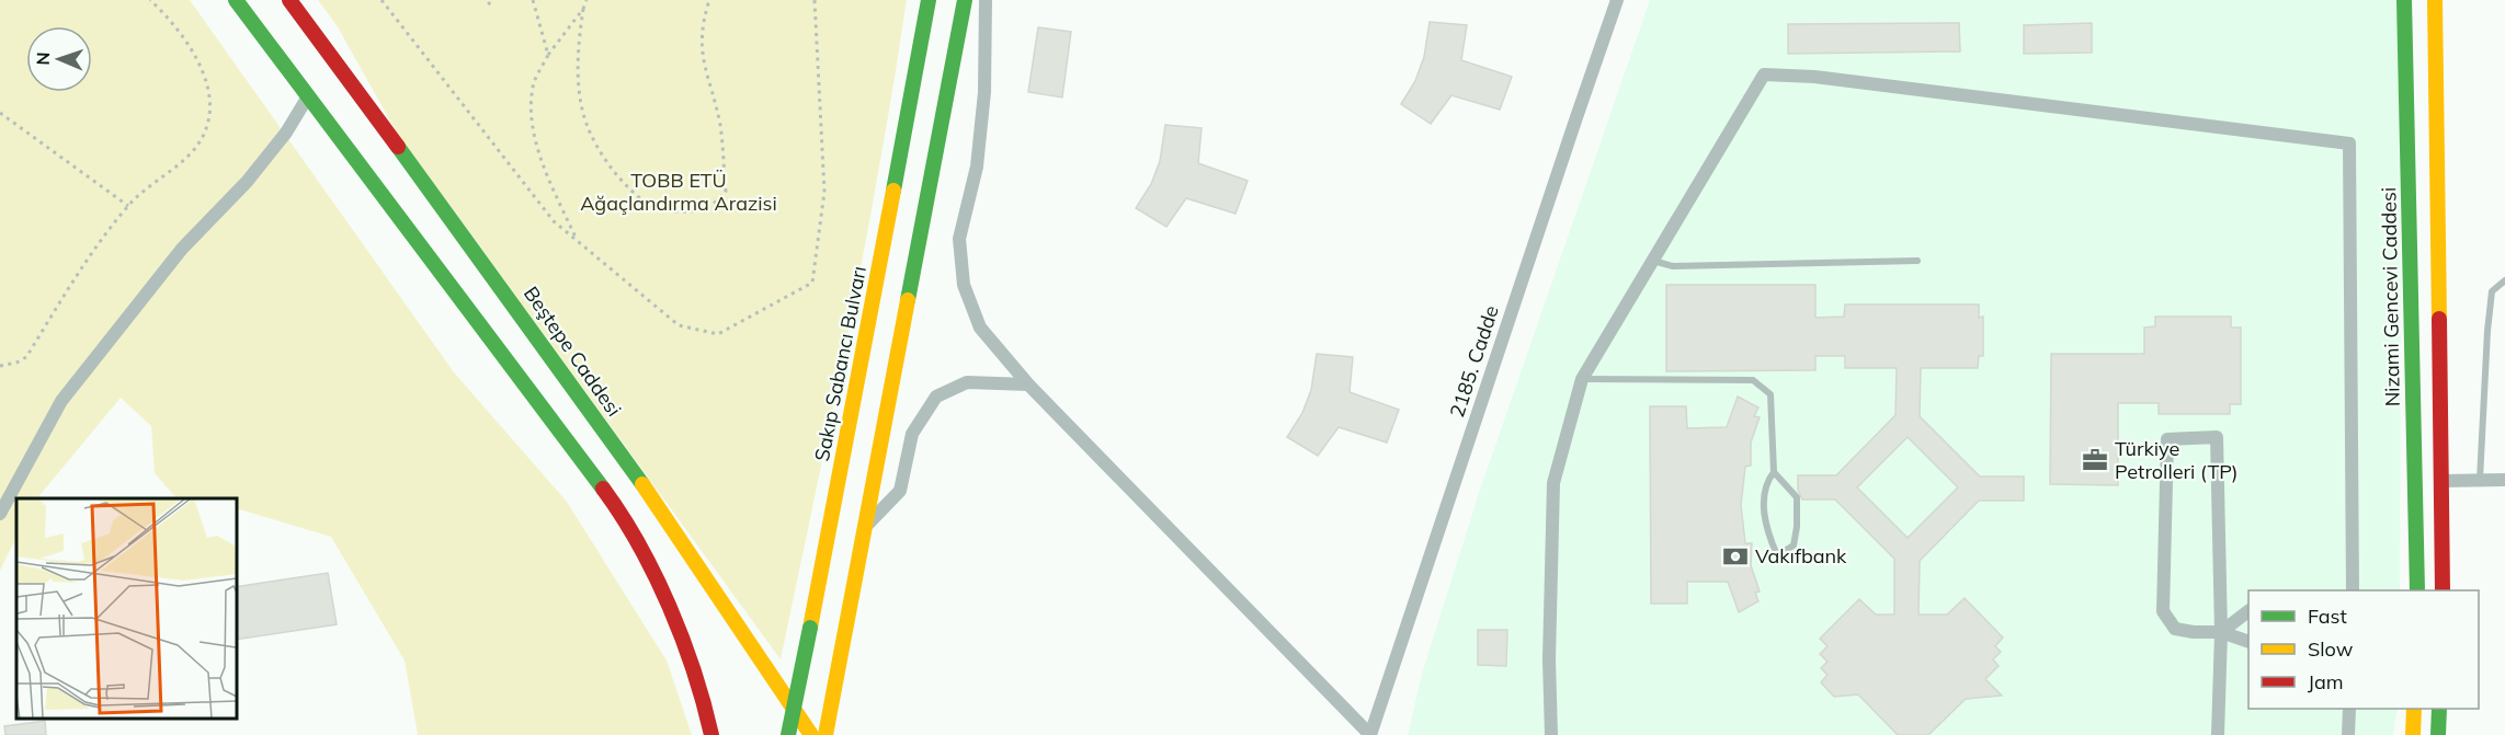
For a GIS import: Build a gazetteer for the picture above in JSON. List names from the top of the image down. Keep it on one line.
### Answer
{"streets":{"main road":["Nizami Gencevi Caddesi","Beştepe Caddesi","Sakıp Sabancı Bulvarı"],"street":["2185. Cadde"]},"parks":["TOBB ETÜ Ağaçlandırma Arazisi"],"places":{"office":["Türkiye Petrolleri (TP)"],"bank":["Vakıfbank"]},"legend":["Fast","Slow","Jam"],"north":"left"}
